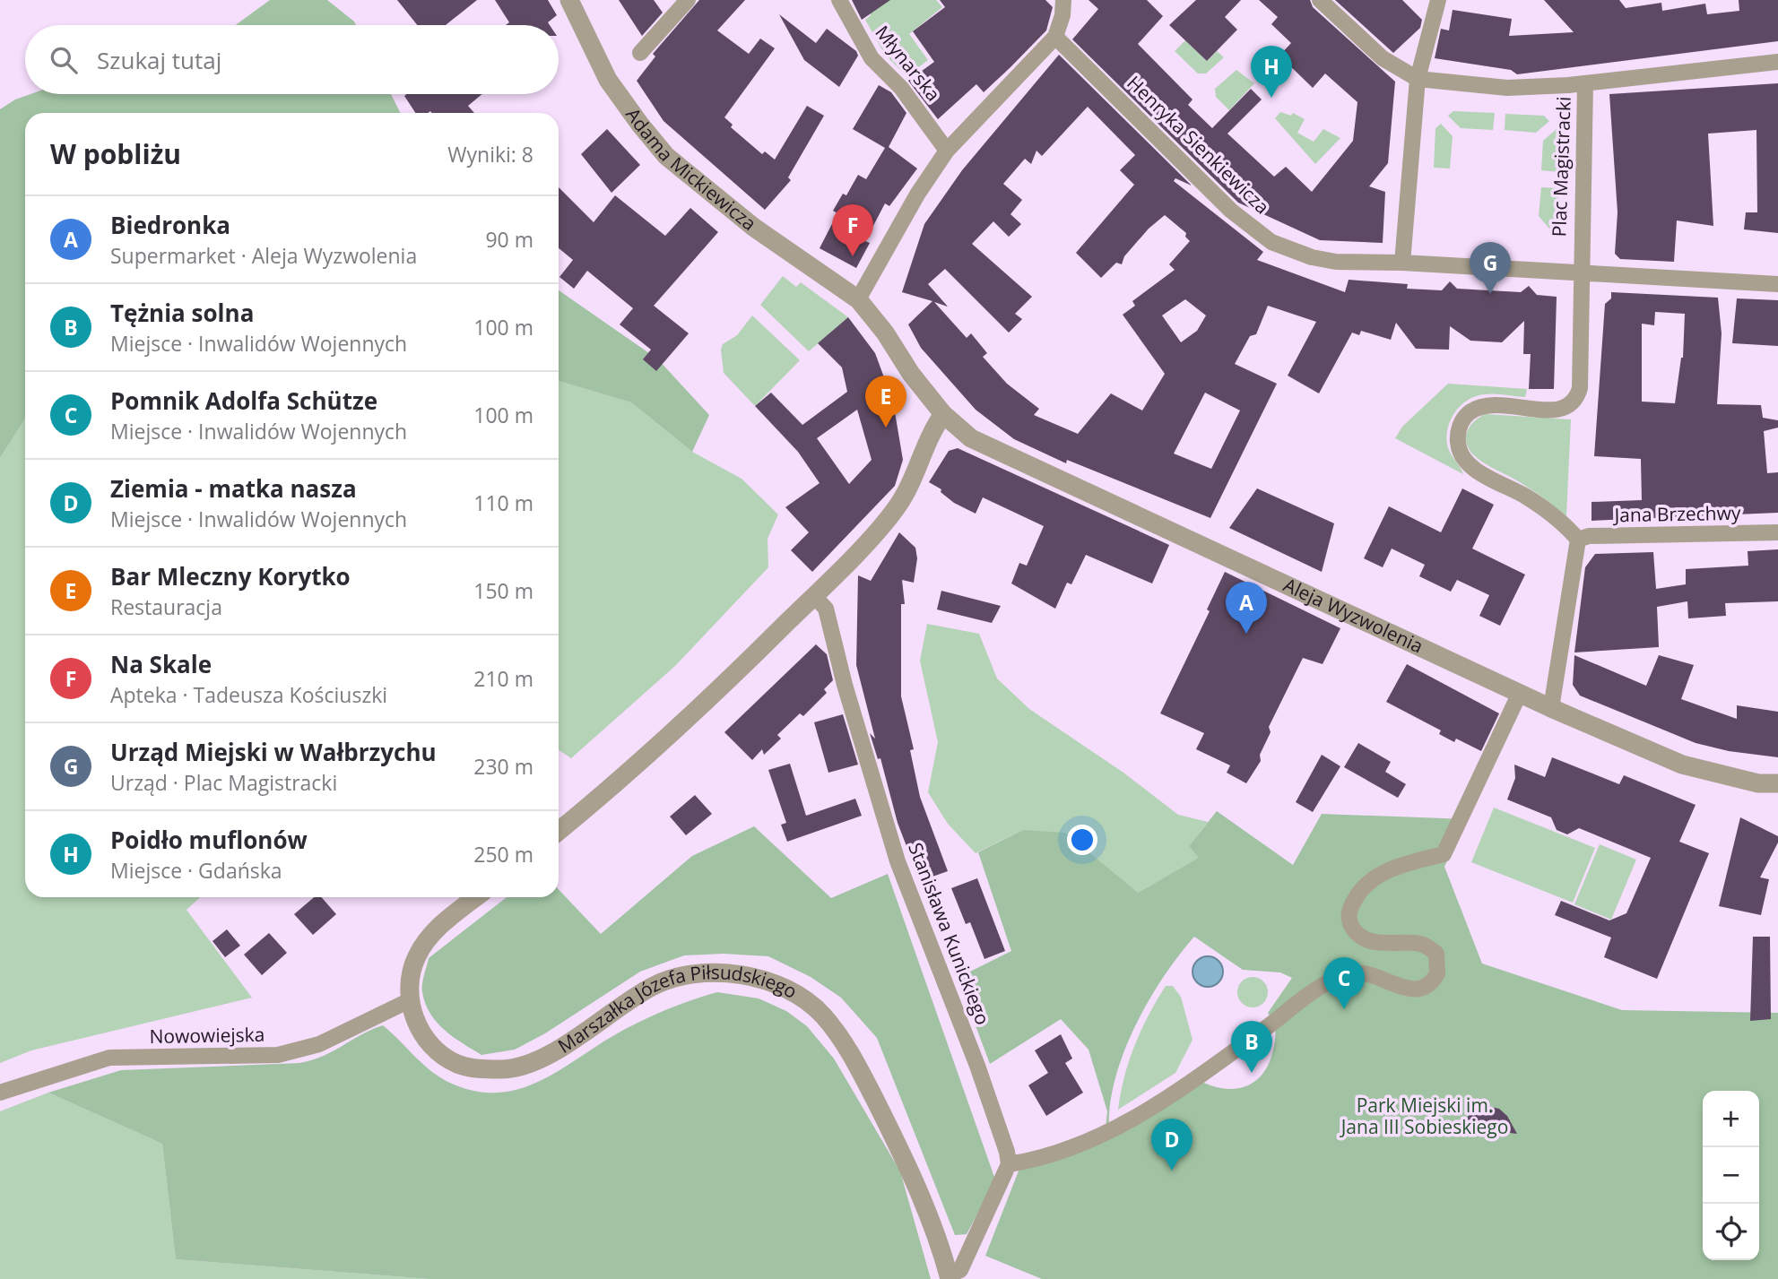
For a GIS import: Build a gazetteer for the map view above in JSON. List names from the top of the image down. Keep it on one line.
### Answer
{"streets":{"street":["Młynarska","Henryka Sienkiewicza","Plac Magistracki","Adama Mickiewicza","Jana Brzechwy","Aleja Wyzwolenia","Stanisława Kunickiego","Marszałka Józefa Piłsudskiego","Nowowiejska"]},"crossings":[["Plac Magistracki","Jana Brzechwy"],["Adama Mickiewicza","Aleja Wyzwolenia"],["Marszałka Józefa Piłsudskiego","Nowowiejska"]],"parks":["Park Miejski im. Jana III Sobieskiego"],"page":{"search":"Szukaj tutaj","pins":["H","F","G","E","A","C","B","D"],"heading":["W pobliżu","Wyniki: 8"],"list":[{"mark":"A","name":"Biedronka","note":"Supermarket · Aleja Wyzwolenia","value":"90 m"},{"mark":"B","name":"Tężnia solna","note":"Miejsce · Inwalidów Wojennych","value":"100 m"},{"mark":"C","name":"Pomnik Adolfa Schütze","note":"Miejsce · Inwalidów Wojennych","value":"100 m"},{"mark":"D","name":"Ziemia - matka nasza","note":"Miejsce · Inwalidów Wojennych","value":"110 m"},{"mark":"E","name":"Bar Mleczny Korytko","note":"Restauracja","value":"150 m"},{"mark":"F","name":"Na Skale","note":"Apteka · Tadeusza Kościuszki","value":"210 m"},{"mark":"G","name":"Urząd Miejski w Wałbrzychu","note":"Urząd · Plac Magistracki","value":"230 m"},{"mark":"H","name":"Poidło muflonów","note":"Miejsce · Gdańska","value":"250 m"}],"map_buttons":["+","−"]}}
